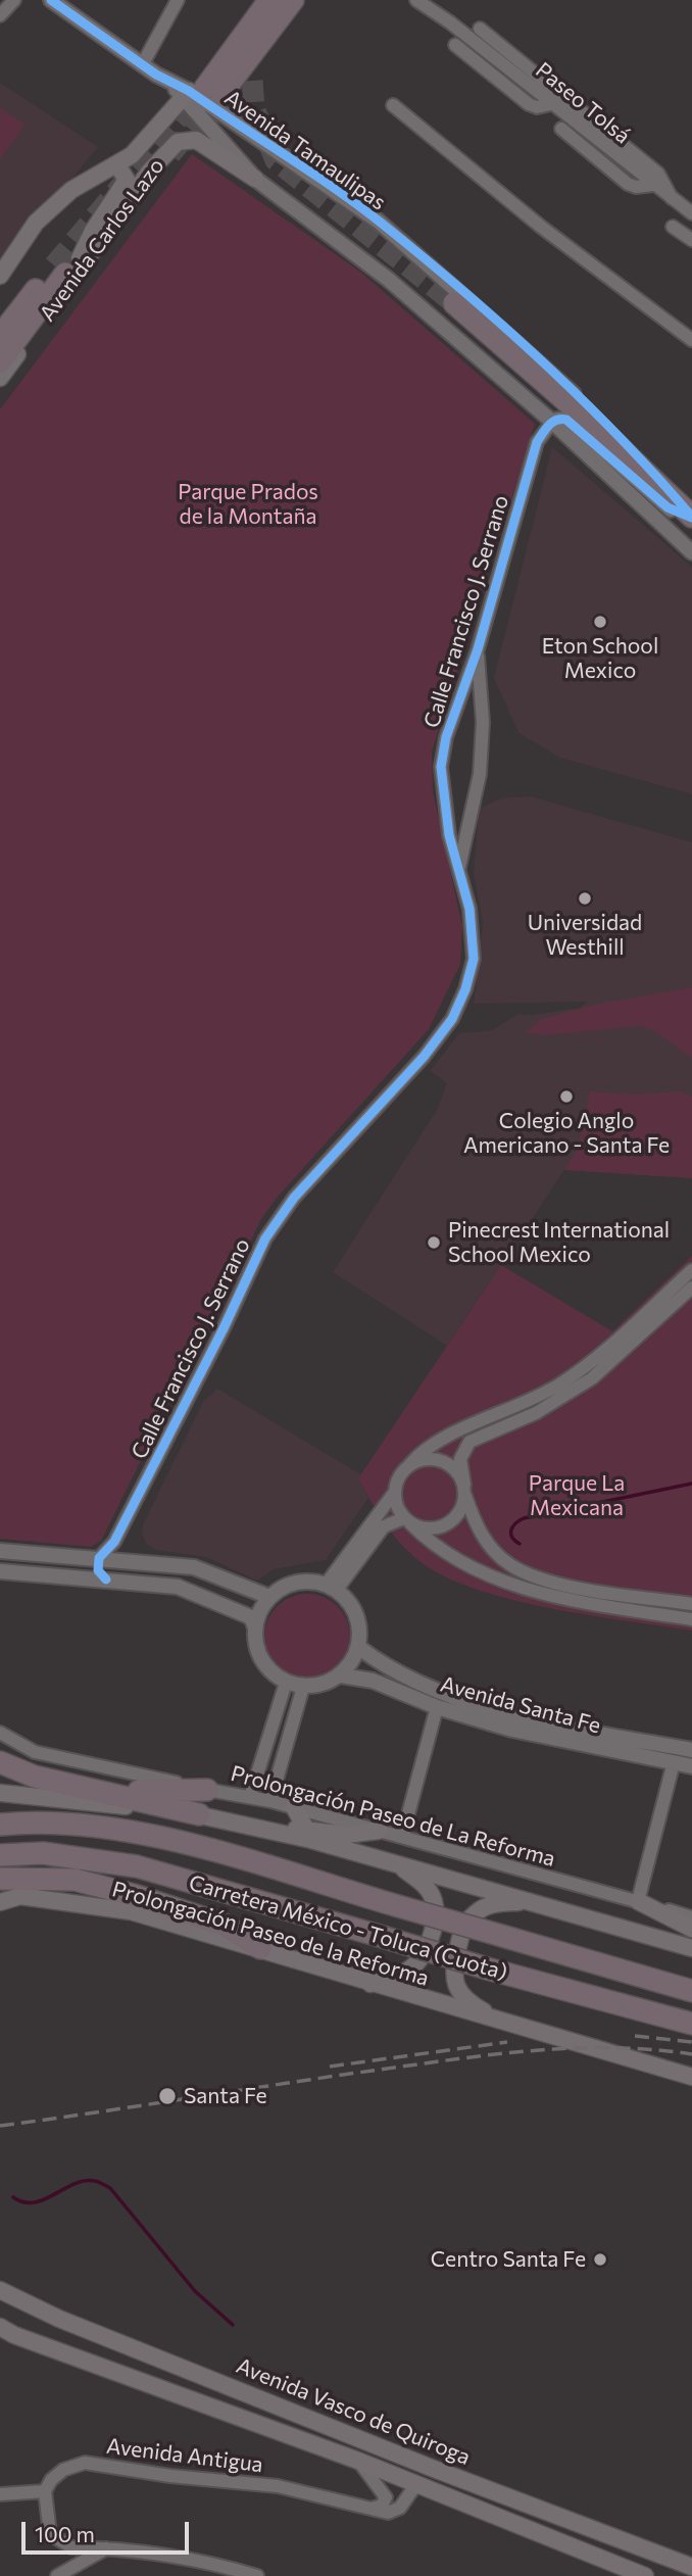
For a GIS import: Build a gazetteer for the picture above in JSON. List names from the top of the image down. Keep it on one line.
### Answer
{"streets":{"highway":["Avenida Carlos Lazo","Carretera México - Toluca (Cuota)"],"main road":["Prolongación Paseo de la Reforma","Avenida Vasco de Quiroga"],"street":["Paseo Tolsá","Avenida Tamaulipas","Calle Francisco J. Serrano","Avenida Santa Fe","Prolongación Paseo de La Reforma","Avenida Antigua"]},"crossings":[["Avenida Tamaulipas","Avenida Carlos Lazo"],["Avenida Tamaulipas","Calle Francisco J. Serrano"],["Avenida Vasco de Quiroga","Avenida Antigua"]],"parks":["Parque Prados de la Montaña","Parque La Mexicana"],"places":["Eton School Mexico","Universidad Westhill","Colegio Anglo Americano - Santa Fe","Pinecrest International School Mexico","Santa Fe","Centro Santa Fe"],"scale_bar":"100 m"}
